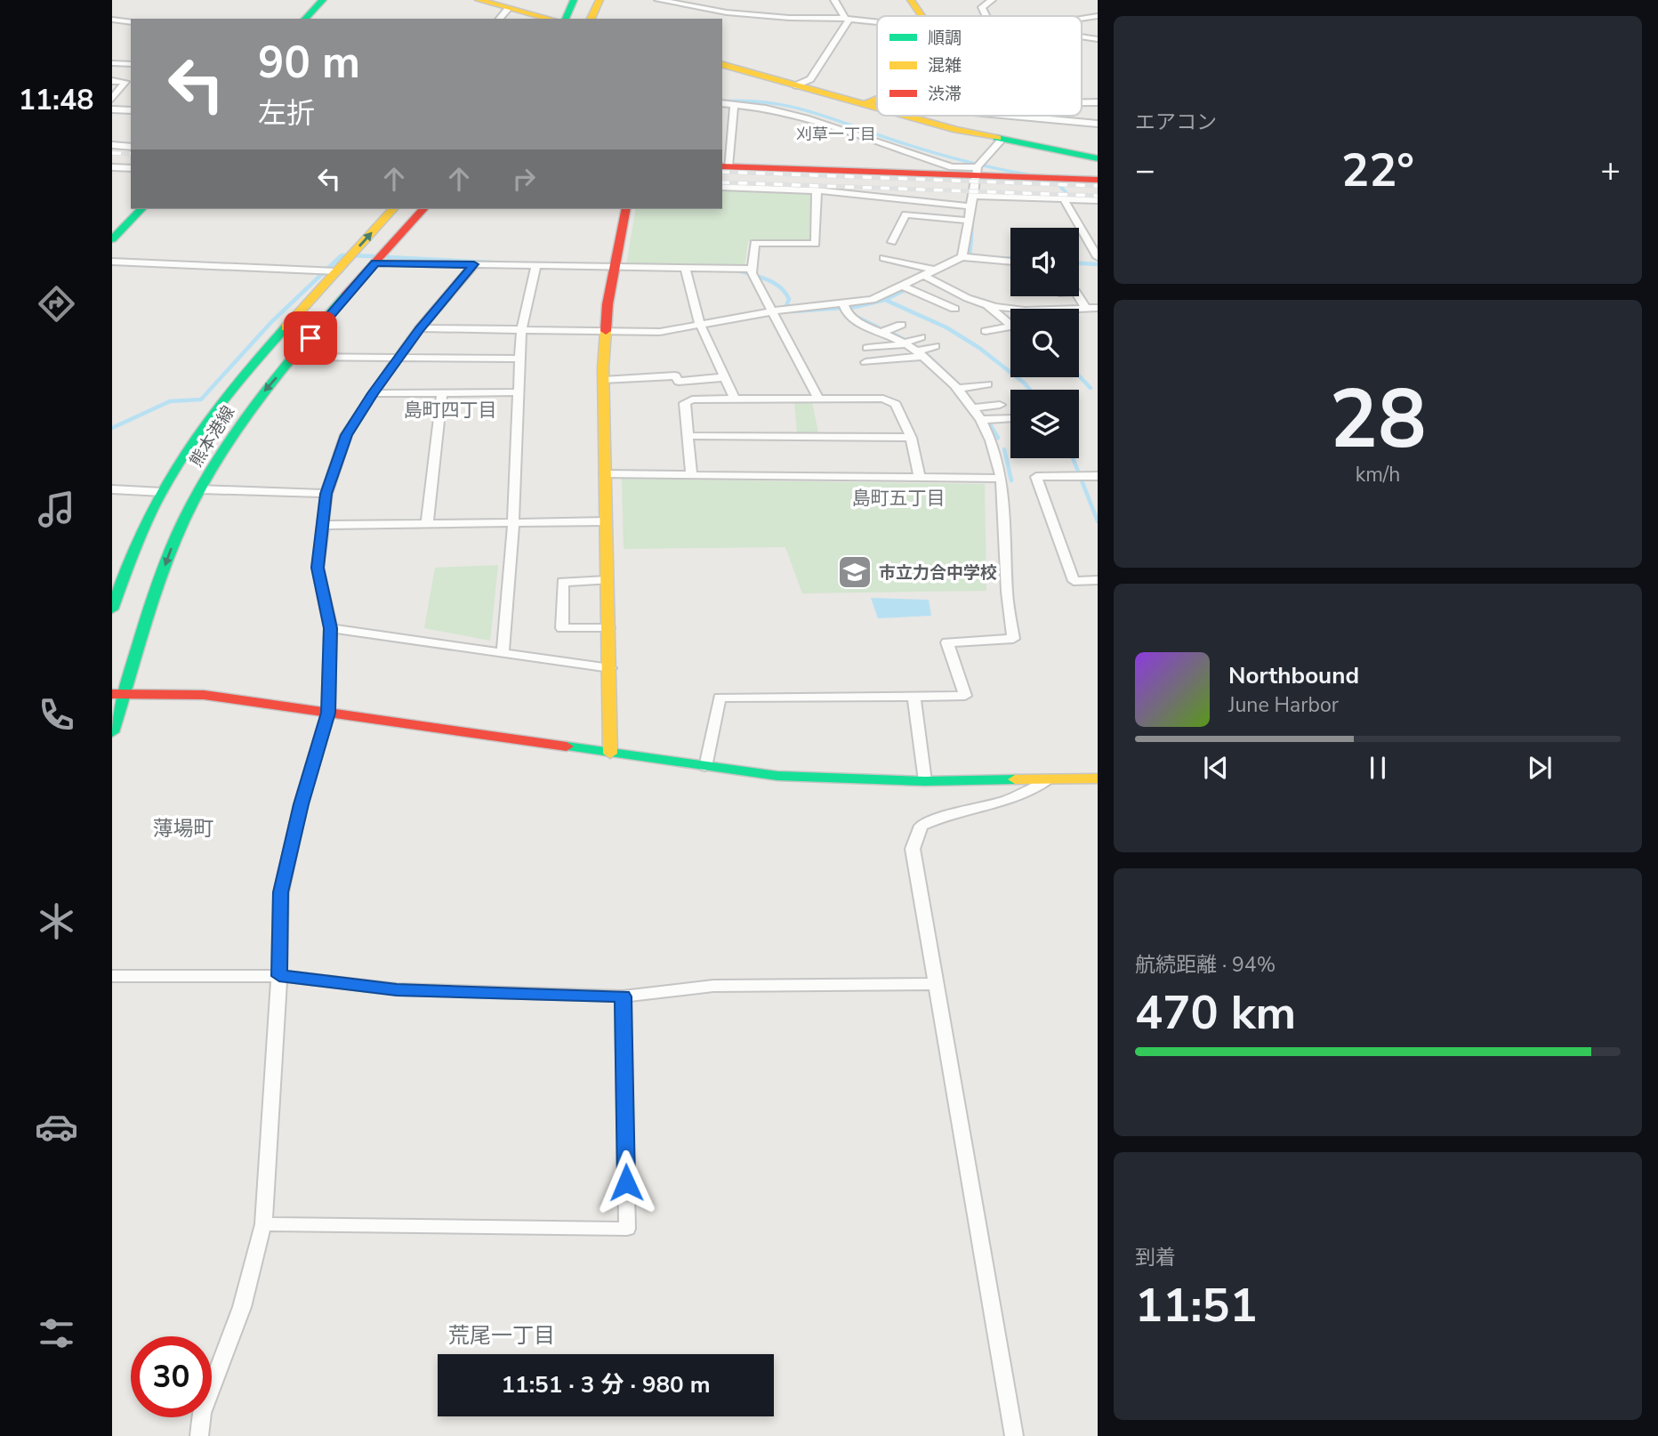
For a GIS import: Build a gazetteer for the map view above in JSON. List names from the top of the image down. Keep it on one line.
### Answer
{"streets":{"street":["熊本港線"]},"districts":["刈草一丁目","島町四丁目","島町五丁目","薄場町","荒尾一丁目"],"places":{"school or university":["市立力合中学校"]},"legend":["順調","混雑","渋滞"],"page":{"tabs":"11:48","tile":["エアコン",["28","km/h"],["航続距離 · 94%","470 km"],["到着","11:51"]],"turn":["90 m","左折"],"heat":["−","22°","+"],"song":["Northbound","June Harbor"],"limit":"30","trip":"11:51 · 3 分 · 980 m"}}
